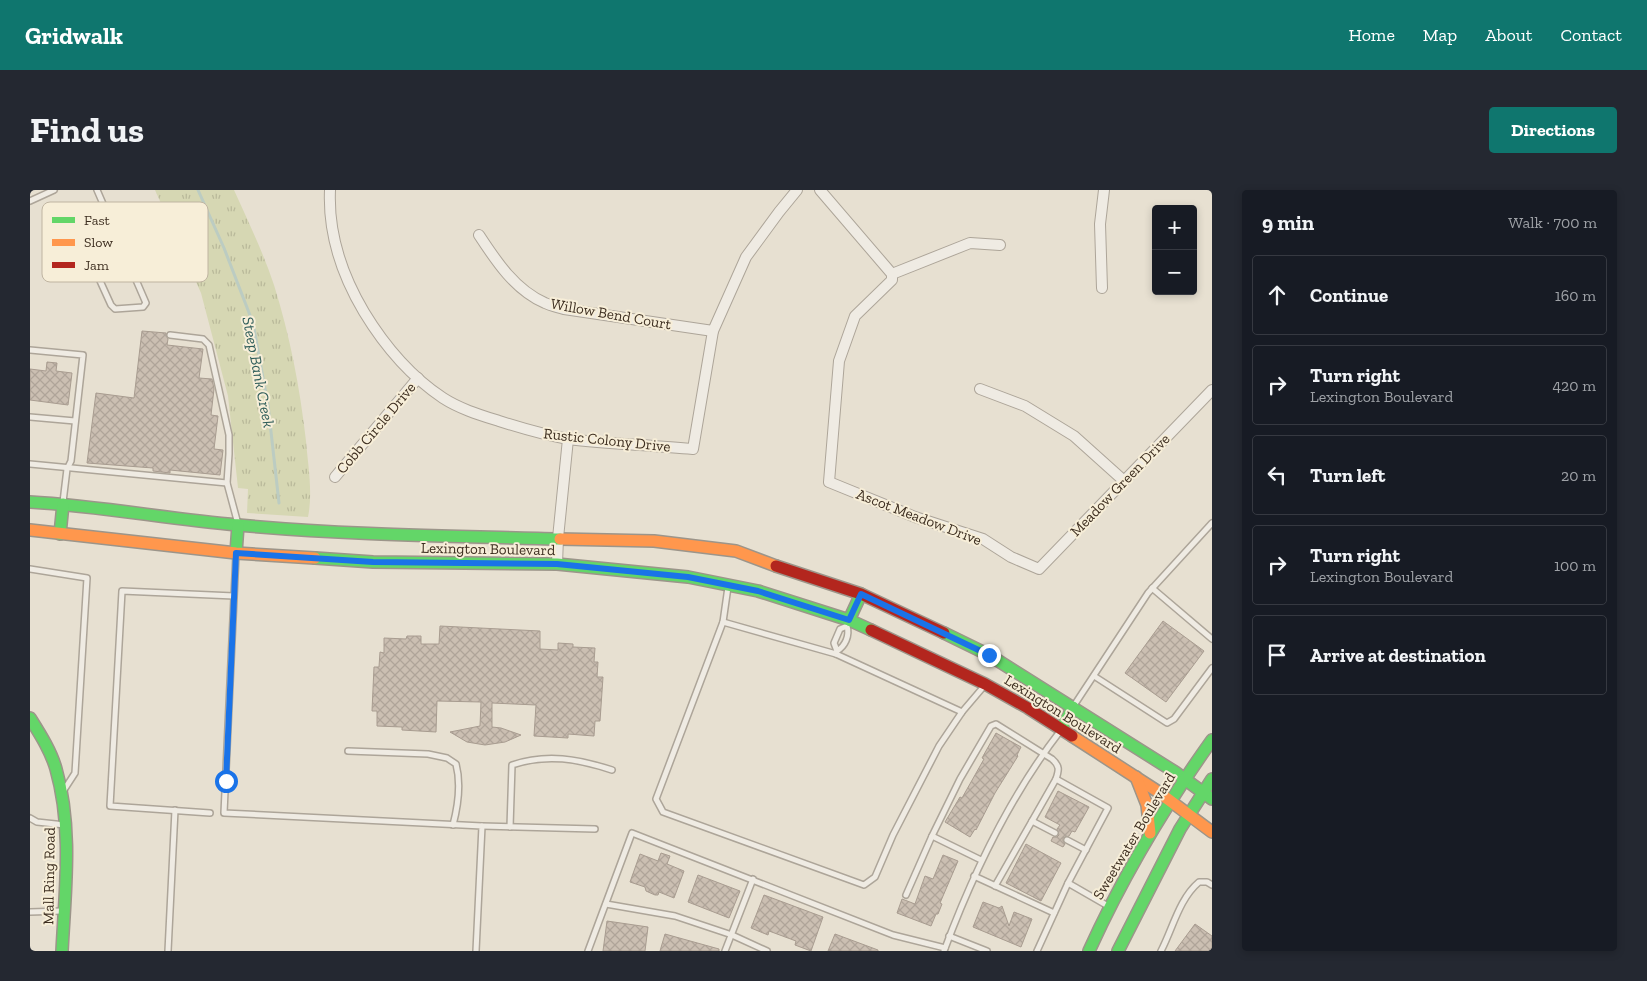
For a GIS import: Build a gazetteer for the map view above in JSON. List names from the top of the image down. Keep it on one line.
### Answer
{"streets":{"main road":["Lexington Boulevard","Sweetwater Boulevard","Mall Ring Road"],"street":["Willow Bend Court","Cobb Circle Drive","Rustic Colony Drive","Meadow Green Drive","Ascot Meadow Drive"]},"crossings":[["Willow Bend Court","Rustic Colony Drive"],["Cobb Circle Drive","Rustic Colony Drive"],["Meadow Green Drive","Ascot Meadow Drive"],["Lexington Boulevard","Sweetwater Boulevard"]],"water":["Steep Bank Creek"],"legend":["Fast","Slow","Jam"],"page":{"header":"Gridwalk","nav":["Home","Map","About","Contact"],"buttons":"Directions","title":"Find us","heading":["9 min","Walk · 700 m"],"map_buttons":["+","−"],"list":[["Continue","160 m"],["Turn right","Lexington Boulevard","420 m"],["Turn left","20 m"],["Turn right","Lexington Boulevard","100 m"],"Arrive at destination"]}}
